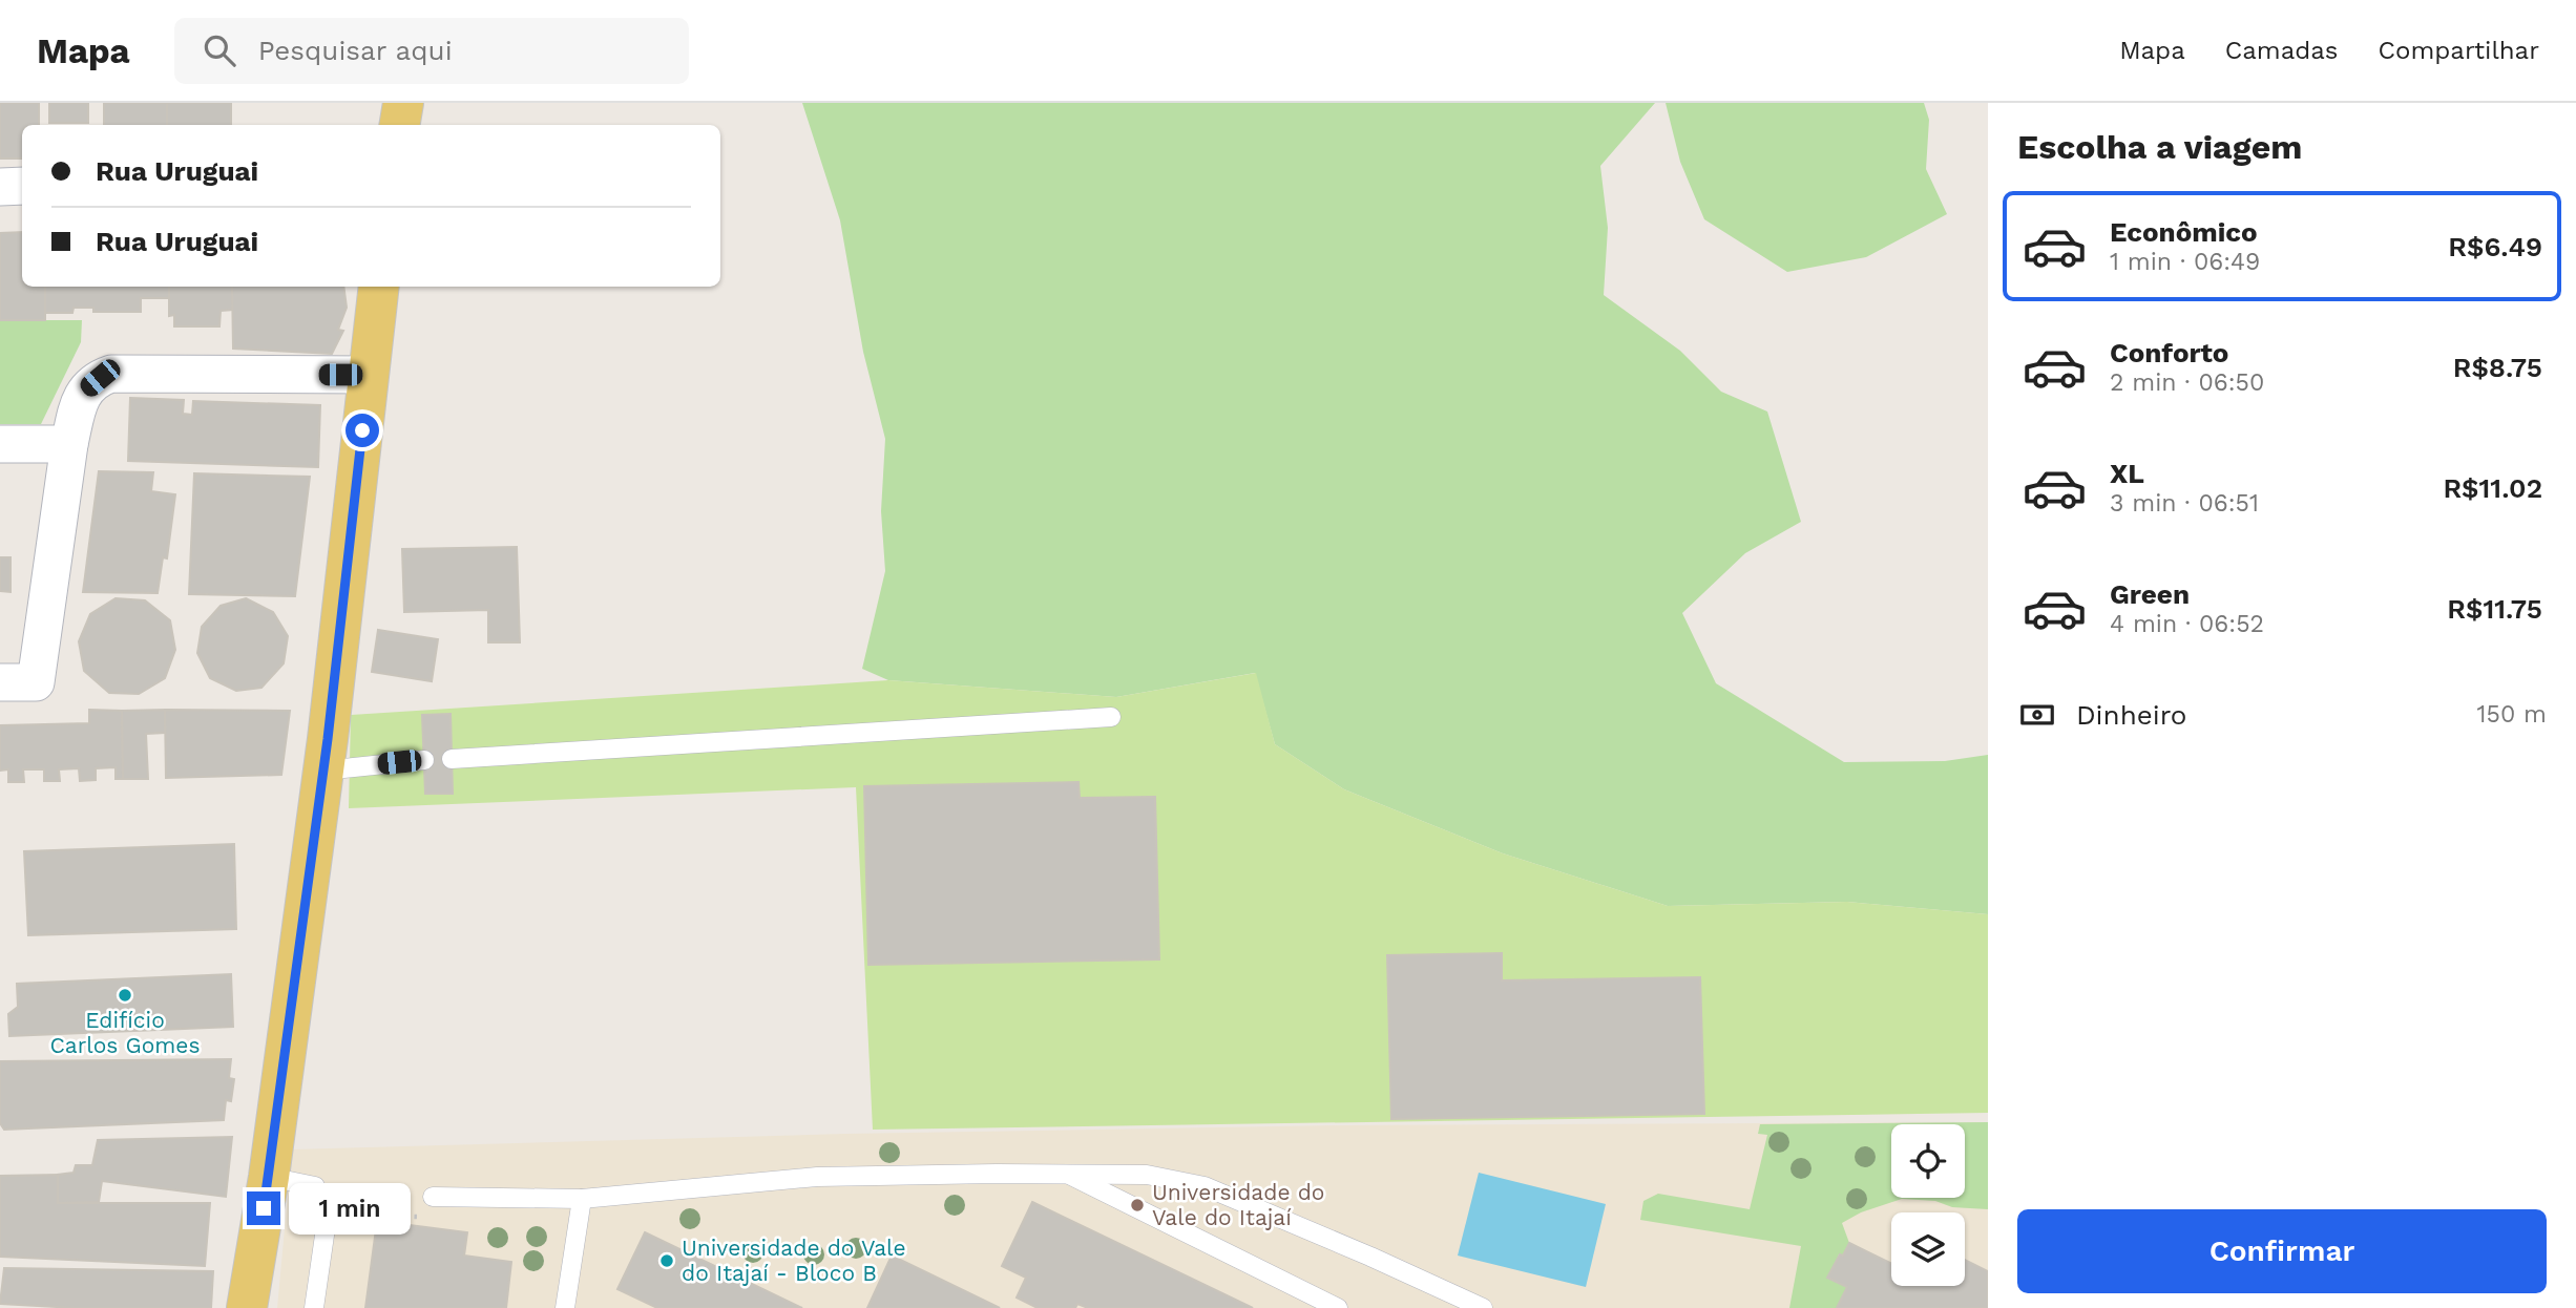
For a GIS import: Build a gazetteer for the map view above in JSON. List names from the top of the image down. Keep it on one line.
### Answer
{"places":["Edifício Carlos Gomes","Universidade do Vale do Itajaí","Universidade do Vale do Itajaí - Bloco B"],"page":{"header":"Mapa","search":"Pesquisar aqui","nav":["Mapa","Camadas","Compartilhar"],"heading":"Escolha a viagem","banner":["Rua Uruguai","Rua Uruguai"],"list":[{"name":"Econômico","note":"1 min · 06:49","value":"R$6.49"},{"name":"Conforto","note":"2 min · 06:50","value":"R$8.75"},{"name":"XL","note":"3 min · 06:51","value":"R$11.02"},{"name":"Green","note":"4 min · 06:52","value":"R$11.75"}],"pay":["Dinheiro","150 m"],"bubble":"1 min","buttons":"Confirmar"}}
